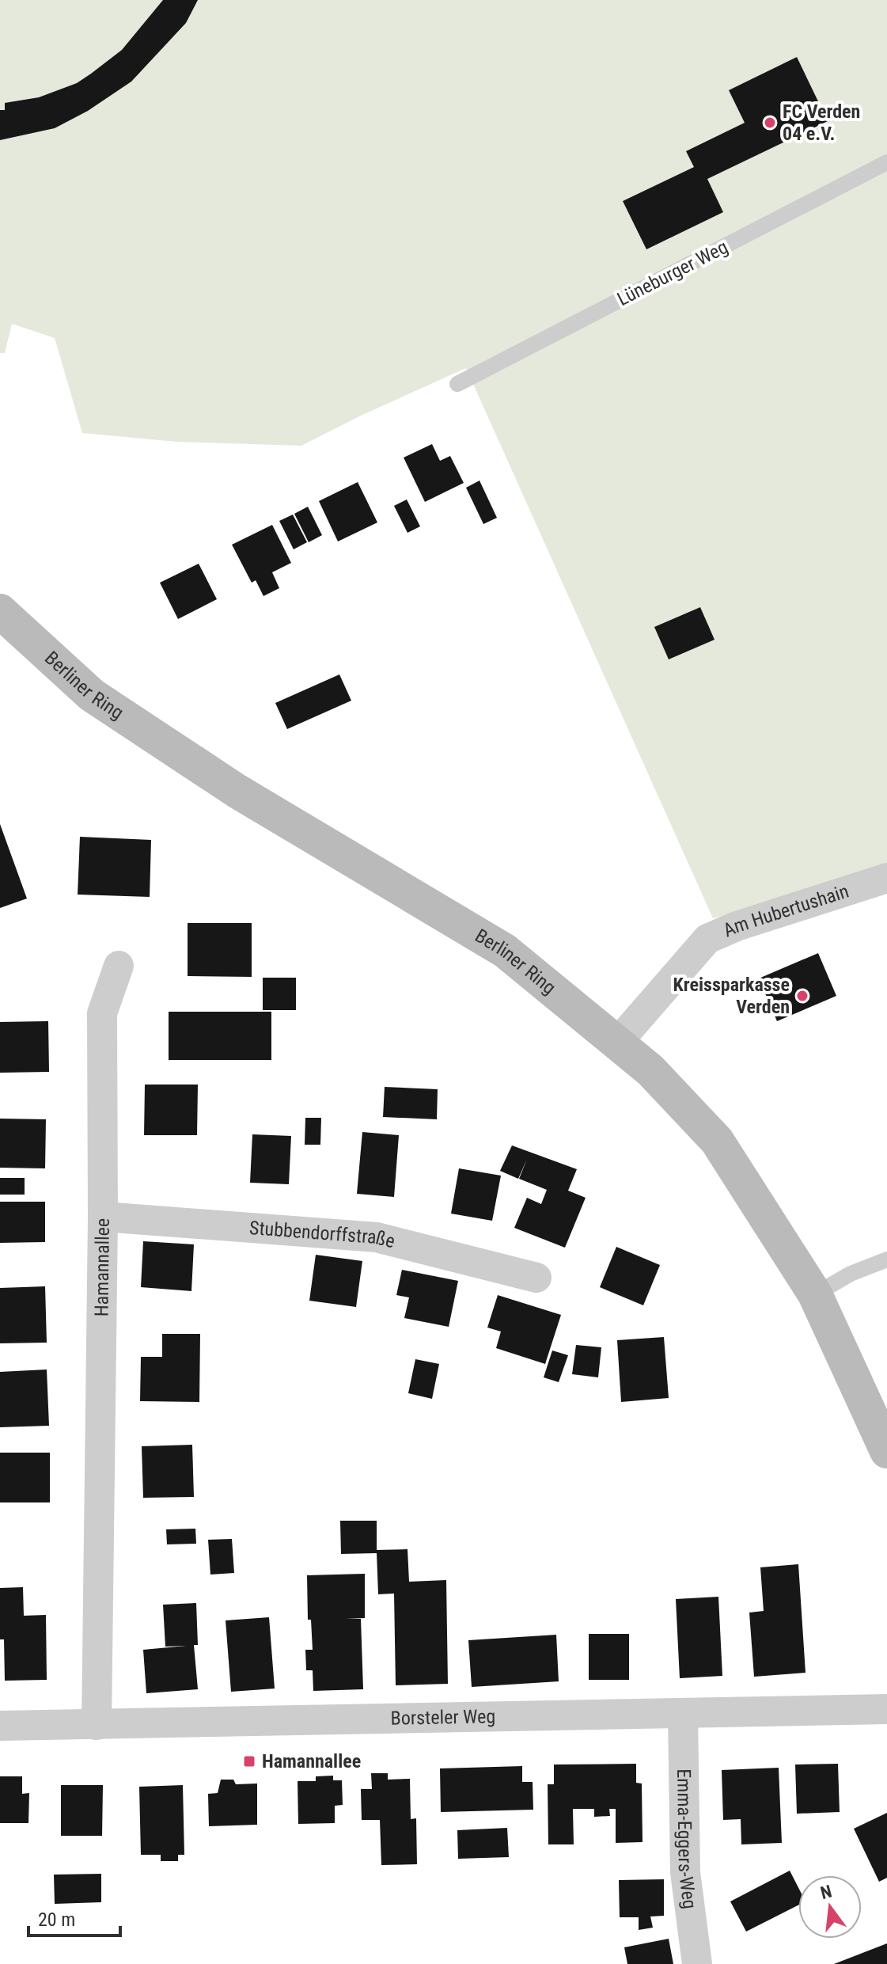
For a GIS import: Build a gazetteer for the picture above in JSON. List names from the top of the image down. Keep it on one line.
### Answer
{"streets":{"street":["Berliner Ring","Am Hubertushain","Stubbendorffstraße","Hamannallee","Borsteler Weg","Emma-Eggers-Weg"],"lane":["Lüneburger Weg"]},"crossings":[["Berliner Ring","Am Hubertushain"],["Stubbendorffstraße","Hamannallee"],["Hamannallee","Borsteler Weg"],["Borsteler Weg","Emma-Eggers-Weg"]],"places":{"other":["FC Verden 04 e.V.","Kreissparkasse Verden"],"transit":["Hamannallee"]},"scale_bar":"20 m","north":"top"}
